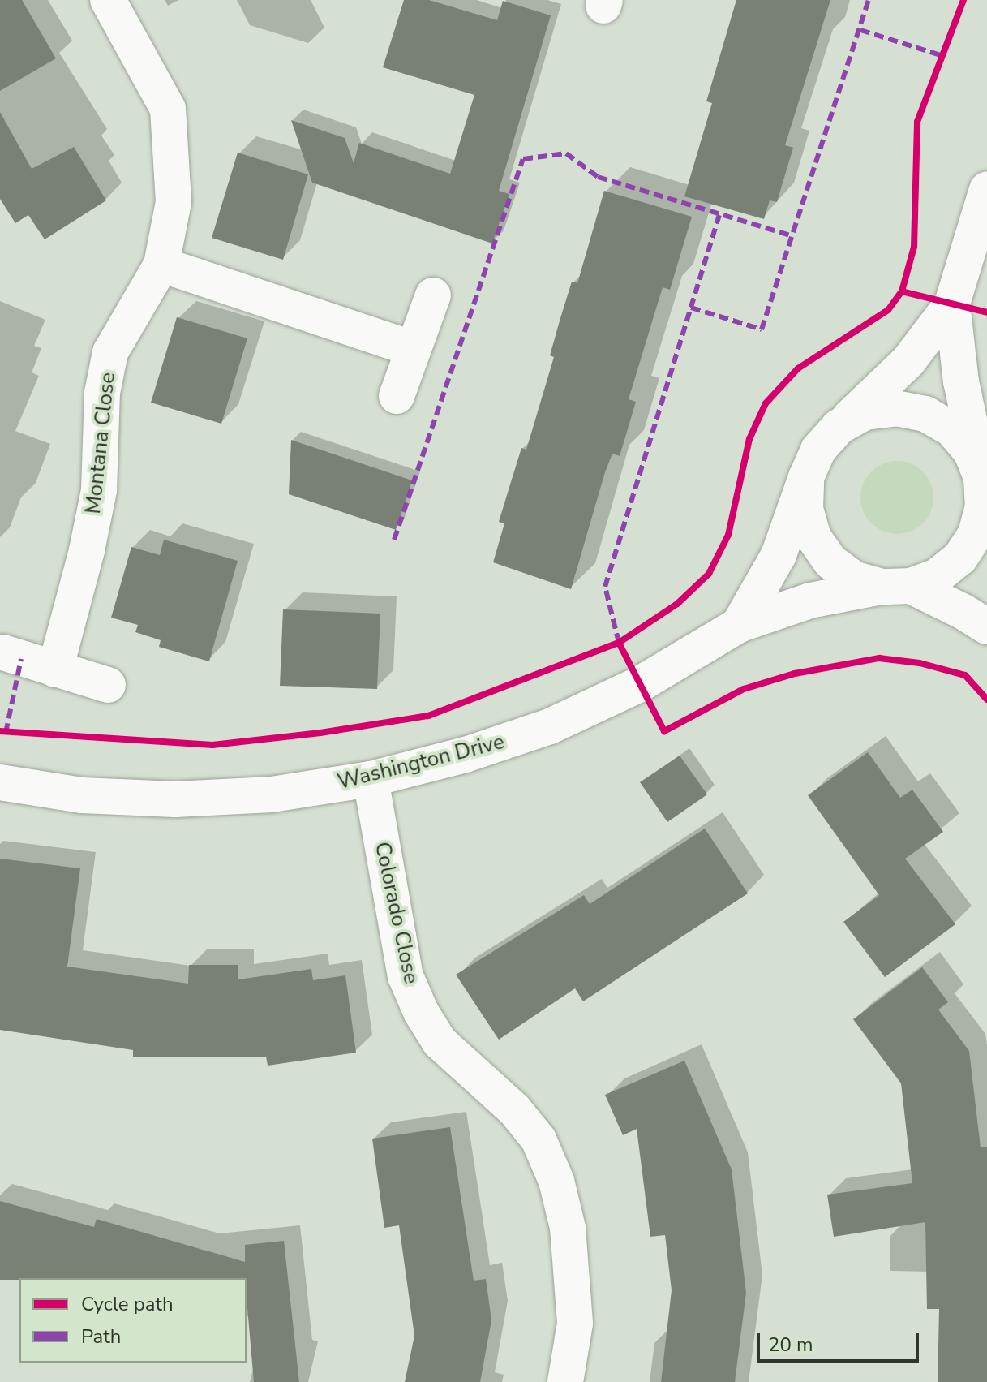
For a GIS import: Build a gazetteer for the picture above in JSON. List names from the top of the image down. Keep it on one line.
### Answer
{"streets":{"street":["Montana Close","Washington Drive","Colorado Close"]},"crossings":[["Washington Drive","Colorado Close"]],"legend":["Cycle path","Path"],"scale_bar":"20 m"}
